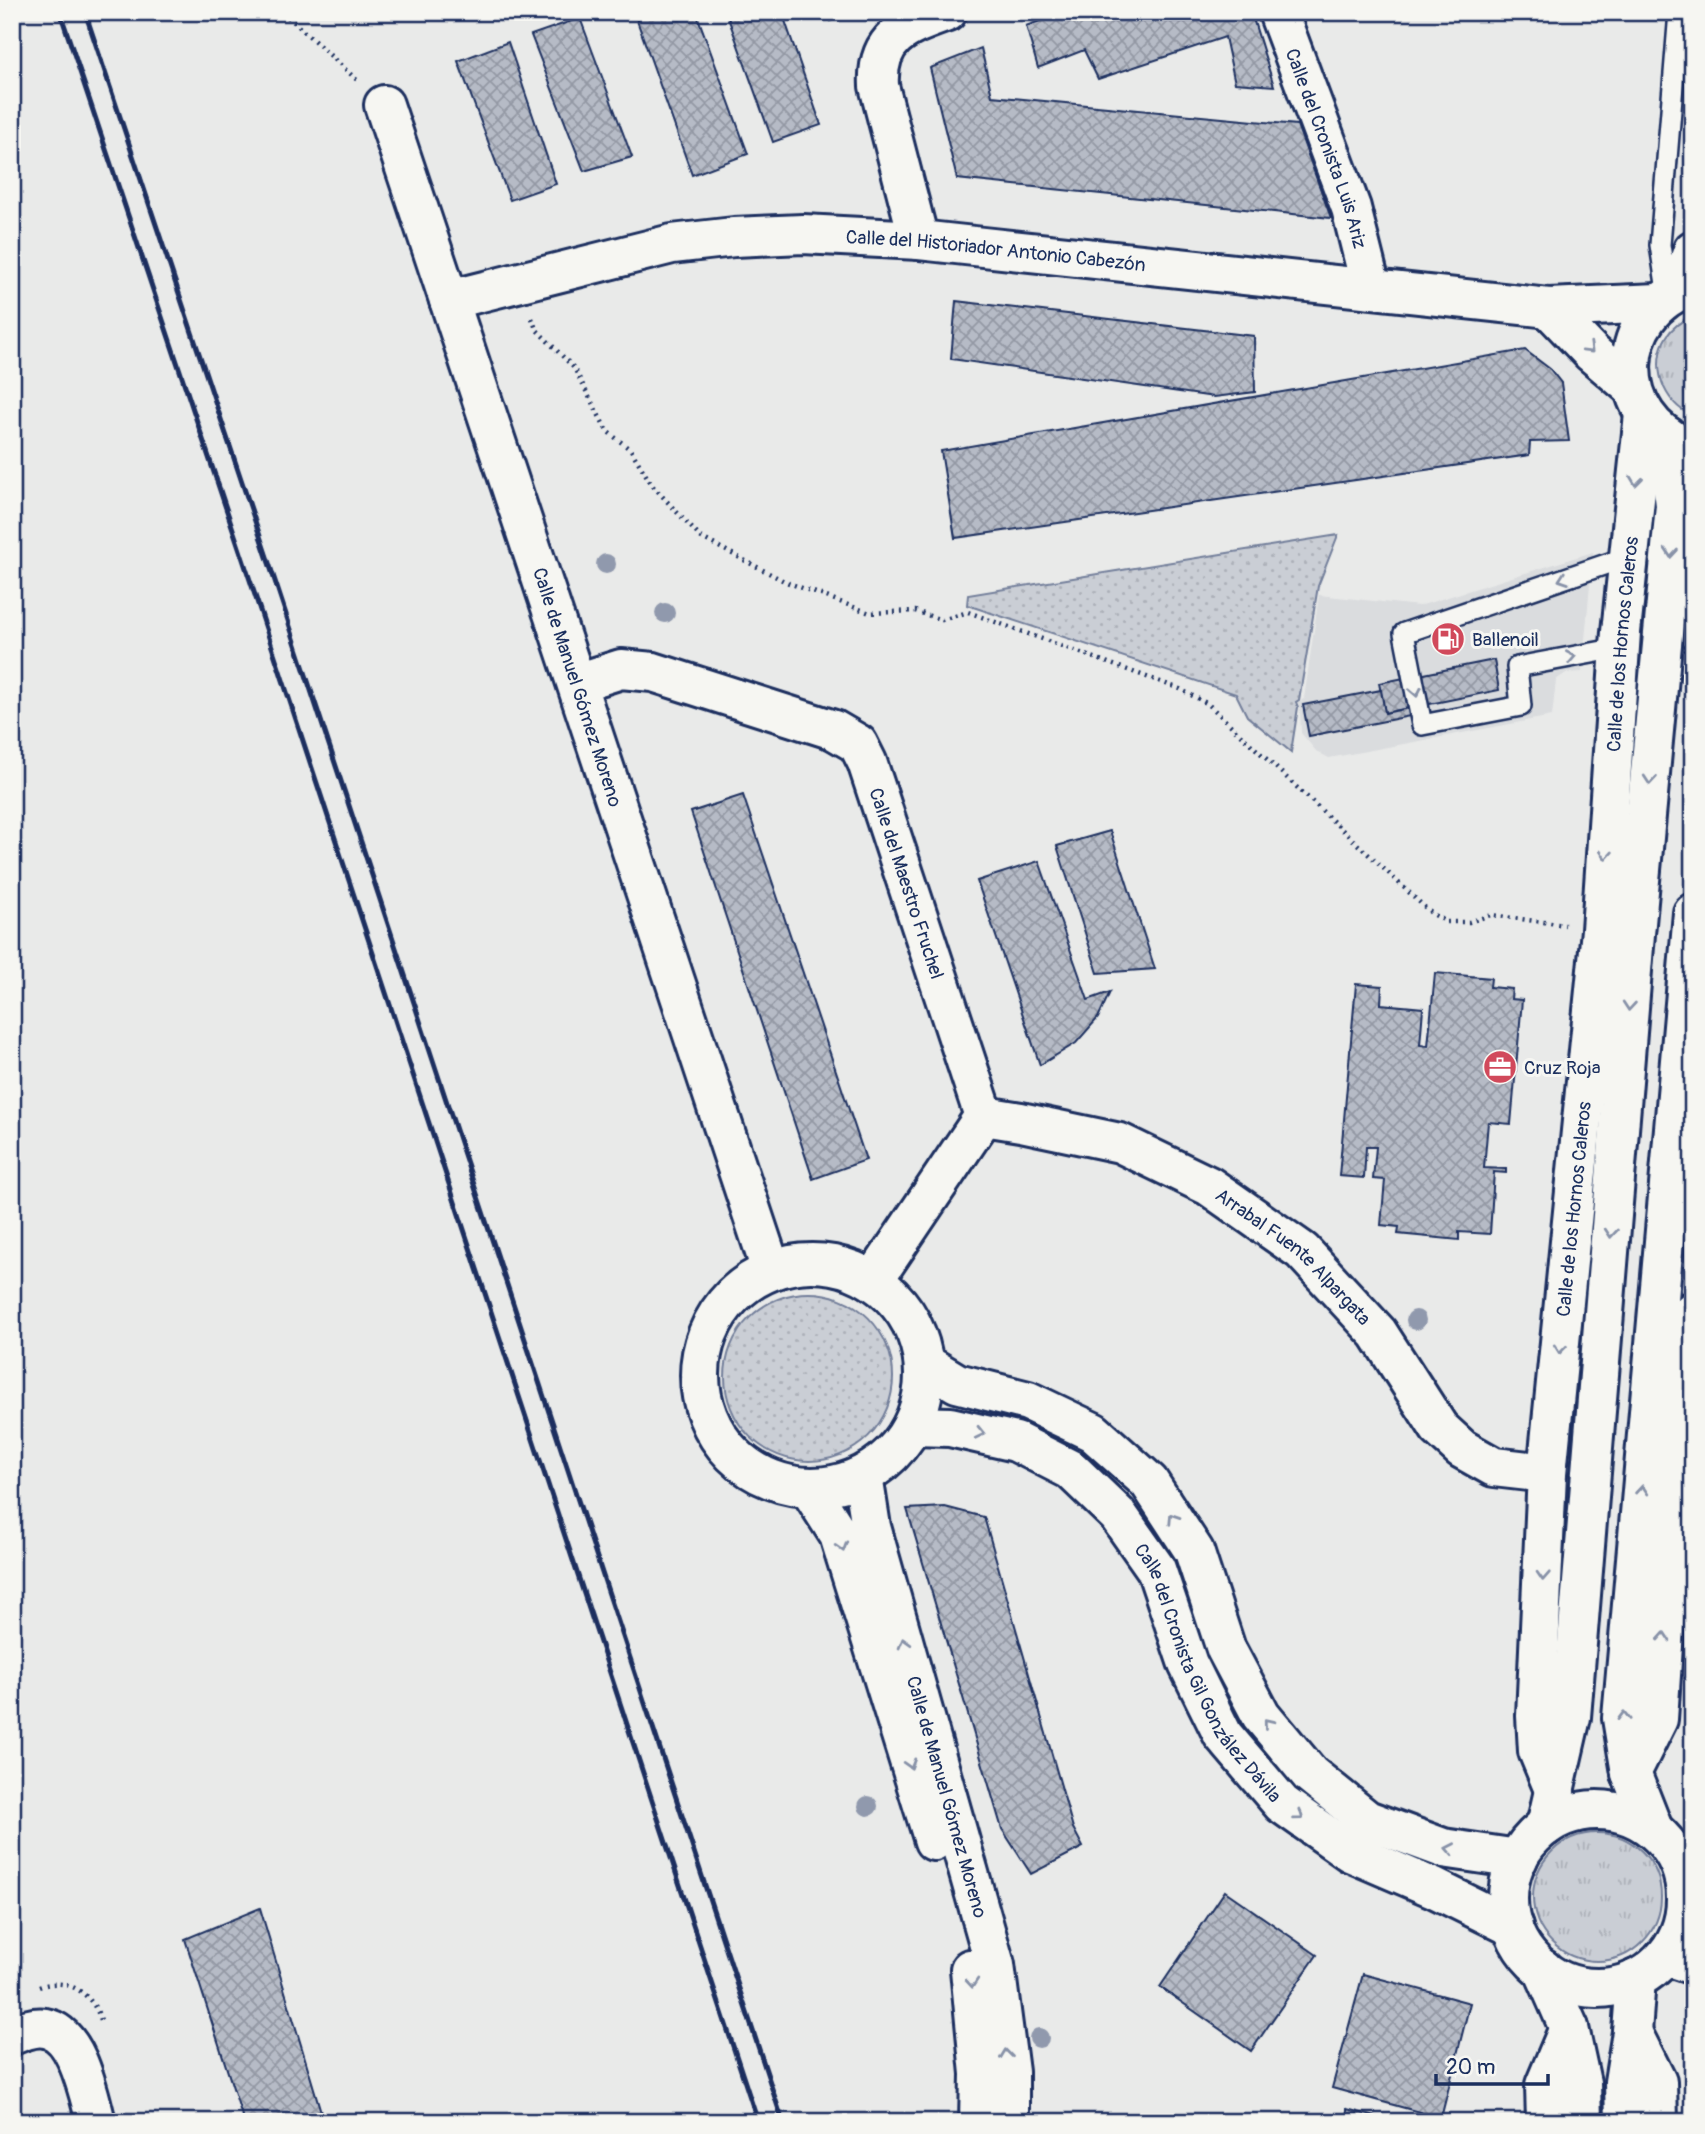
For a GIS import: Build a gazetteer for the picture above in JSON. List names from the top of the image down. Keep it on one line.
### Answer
{"streets":{"main road":["Calle del Cronista Luis Ariz","Calle del Historiador Antonio Cabezón","Calle de los Hornos Caleros","Calle de Manuel Gómez Moreno","Calle del Maestro Fruchel","Arrabal Fuente Alpargata","Calle del Cronista Gil González Dávila"]},"crossings":[["Calle del Cronista Luis Ariz","Calle del Historiador Antonio Cabezón"],["Calle del Historiador Antonio Cabezón","Calle de Manuel Gómez Moreno"],["Calle de los Hornos Caleros","Arrabal Fuente Alpargata"],["Calle de los Hornos Caleros","Calle del Cronista Gil González Dávila"],["Calle de Manuel Gómez Moreno","Calle del Maestro Fruchel"],["Calle de Manuel Gómez Moreno","Calle del Cronista Gil González Dávila"],["Calle del Maestro Fruchel","Arrabal Fuente Alpargata"]],"places":{"fuel station":["Ballenoil"],"office":["Cruz Roja"]},"scale_bar":"20 m"}
